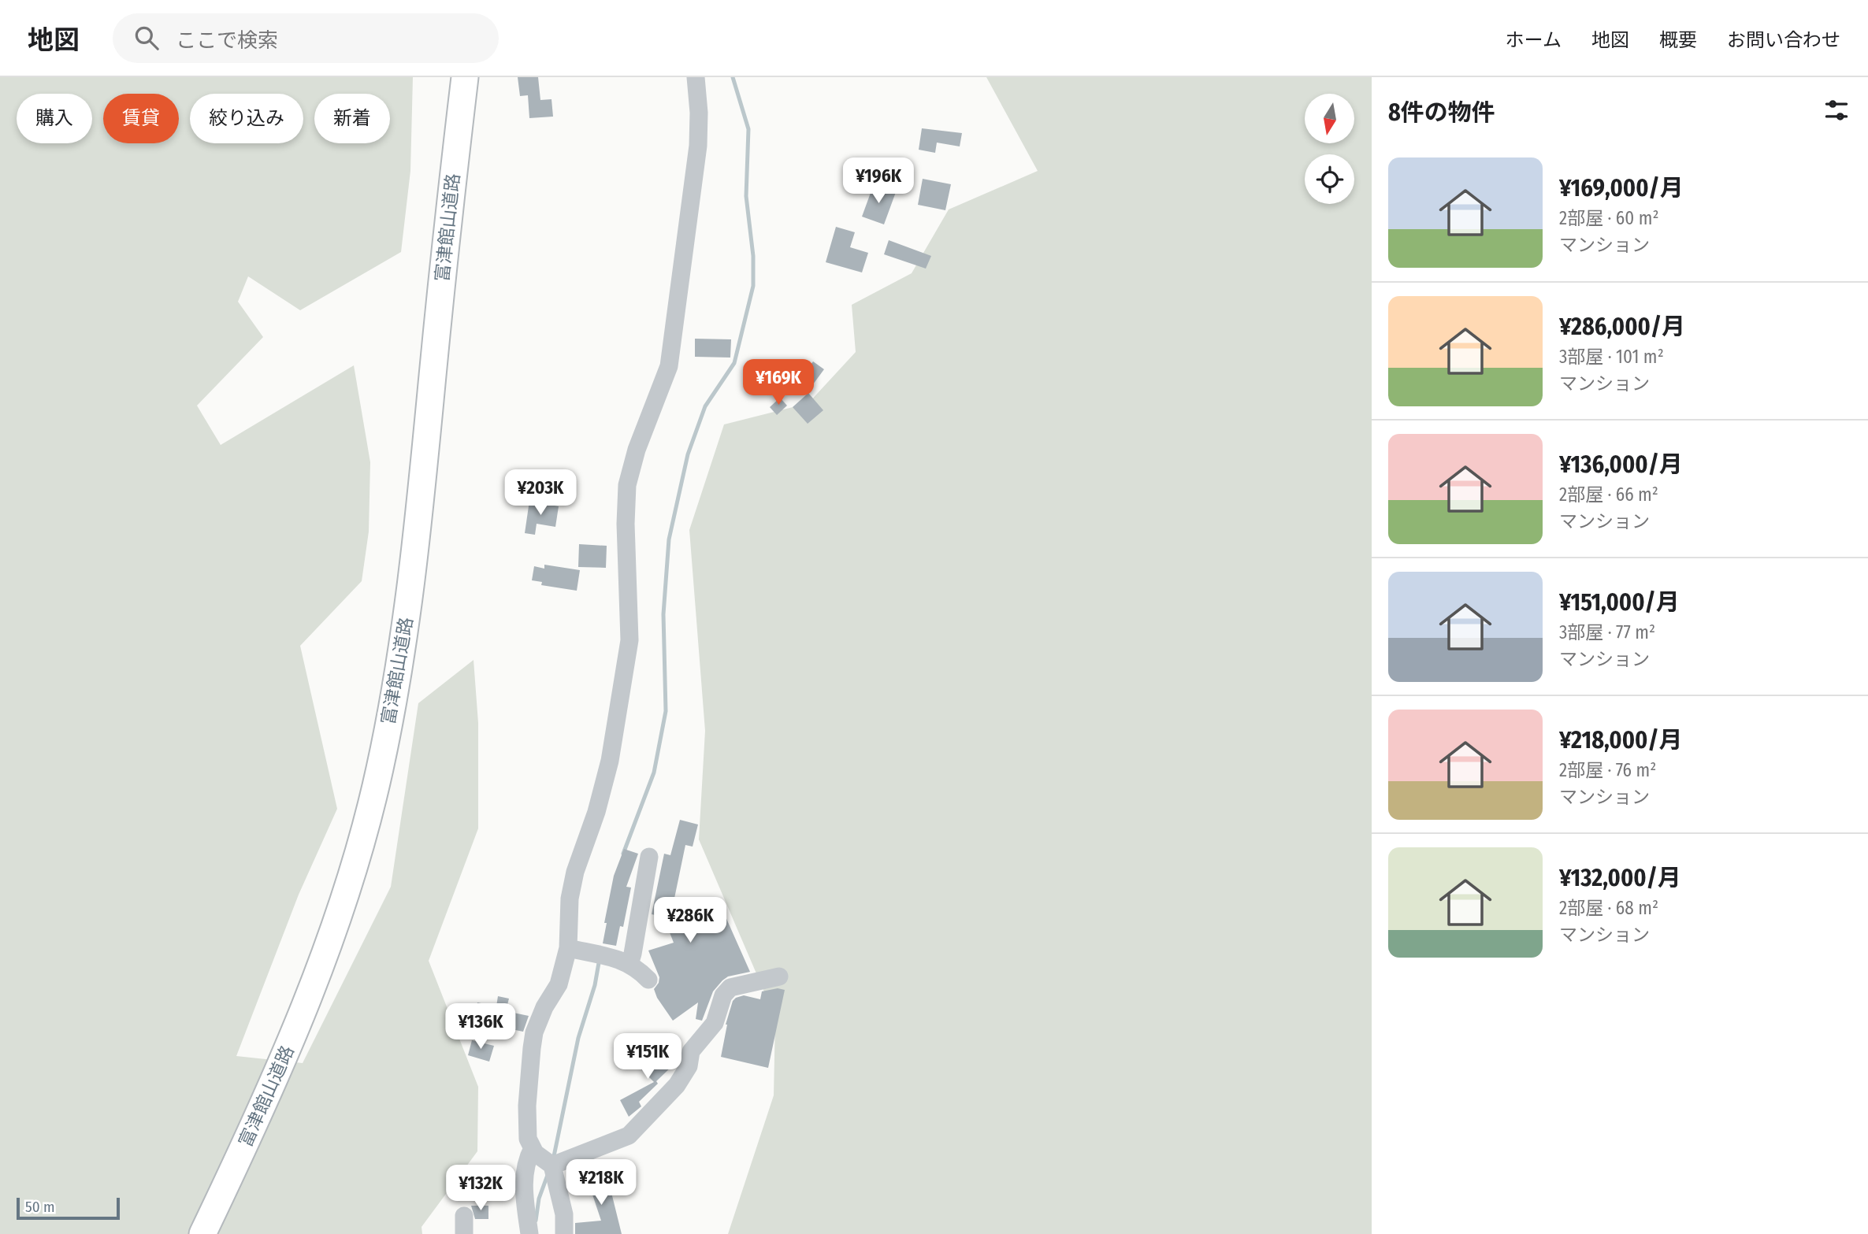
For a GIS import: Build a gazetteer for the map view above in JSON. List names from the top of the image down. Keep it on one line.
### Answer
{"streets":{"highway":["富津館山道路"]},"scale_bar":"50 m","north":"bottom","page":{"header":"地図","search":"ここで検索","nav":["ホーム","地図","概要","お問い合わせ"],"heading":"8件の物件","chip":["購入","賃貸","絞り込み","新着"],"list":[{"name":"¥169,000/月","note":"2部屋 · 60 m² · マンション"},{"name":"¥286,000/月","note":"3部屋 · 101 m² · マンション"},{"name":"¥136,000/月","note":"2部屋 · 66 m² · マンション"},{"name":"¥151,000/月","note":"3部屋 · 77 m² · マンション"},{"name":"¥218,000/月","note":"2部屋 · 76 m² · マンション"},{"name":"¥132,000/月","note":"2部屋 · 68 m² · マンション"}],"price":["¥196K","¥169K","¥203K","¥286K","¥136K","¥151K","¥218K","¥132K"],"scale":"50 m"}}
